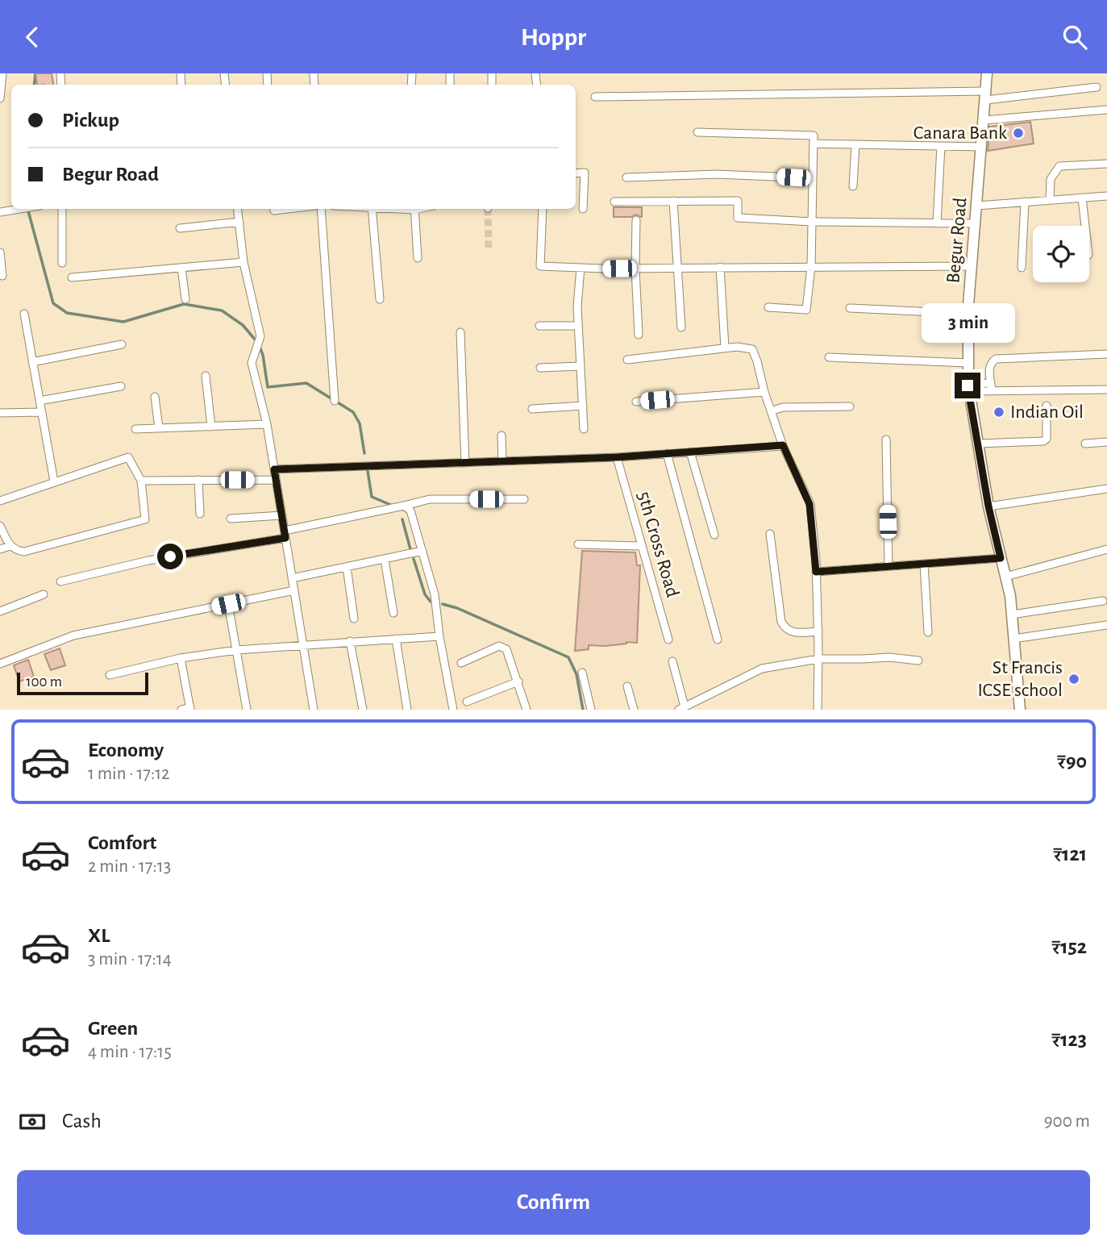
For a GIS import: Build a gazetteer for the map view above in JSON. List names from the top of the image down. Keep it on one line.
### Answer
{"streets":{"main road":["Begur Road"],"street":["5th Cross Road"]},"places":["Canara Bank","Indian Oil","St Francis ICSE school"],"scale_bar":"100 m","page":{"header":"Hoppr","banner":["Pickup","Begur Road"],"bubble":"3 min","scale":"100 m","list":[{"name":"Economy","note":"1 min · 17:12","value":"₹90"},{"name":"Comfort","note":"2 min · 17:13","value":"₹121"},{"name":"XL","note":"3 min · 17:14","value":"₹152"},{"name":"Green","note":"4 min · 17:15","value":"₹123"}],"pay":["Cash","900 m"],"buttons":"Confirm"}}
